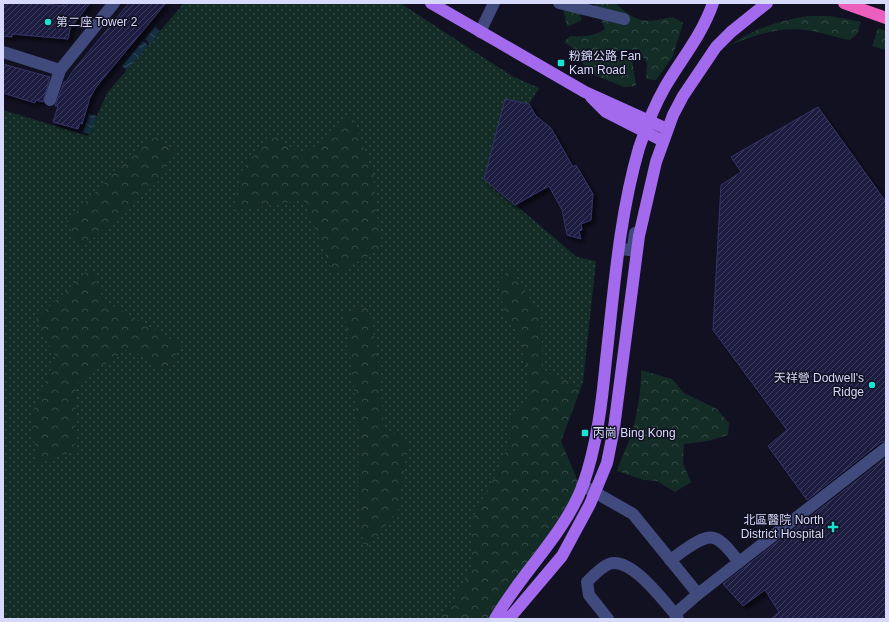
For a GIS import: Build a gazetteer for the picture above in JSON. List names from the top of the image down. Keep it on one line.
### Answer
{"places":{"other":["第二座 Tower 2","天祥營 Dodwell's Ridge"],"transit":["粉錦公路 Fan Kam Road","丙崗 Bing Kong"],"health":["北區醫院 North District Hospital"]}}
